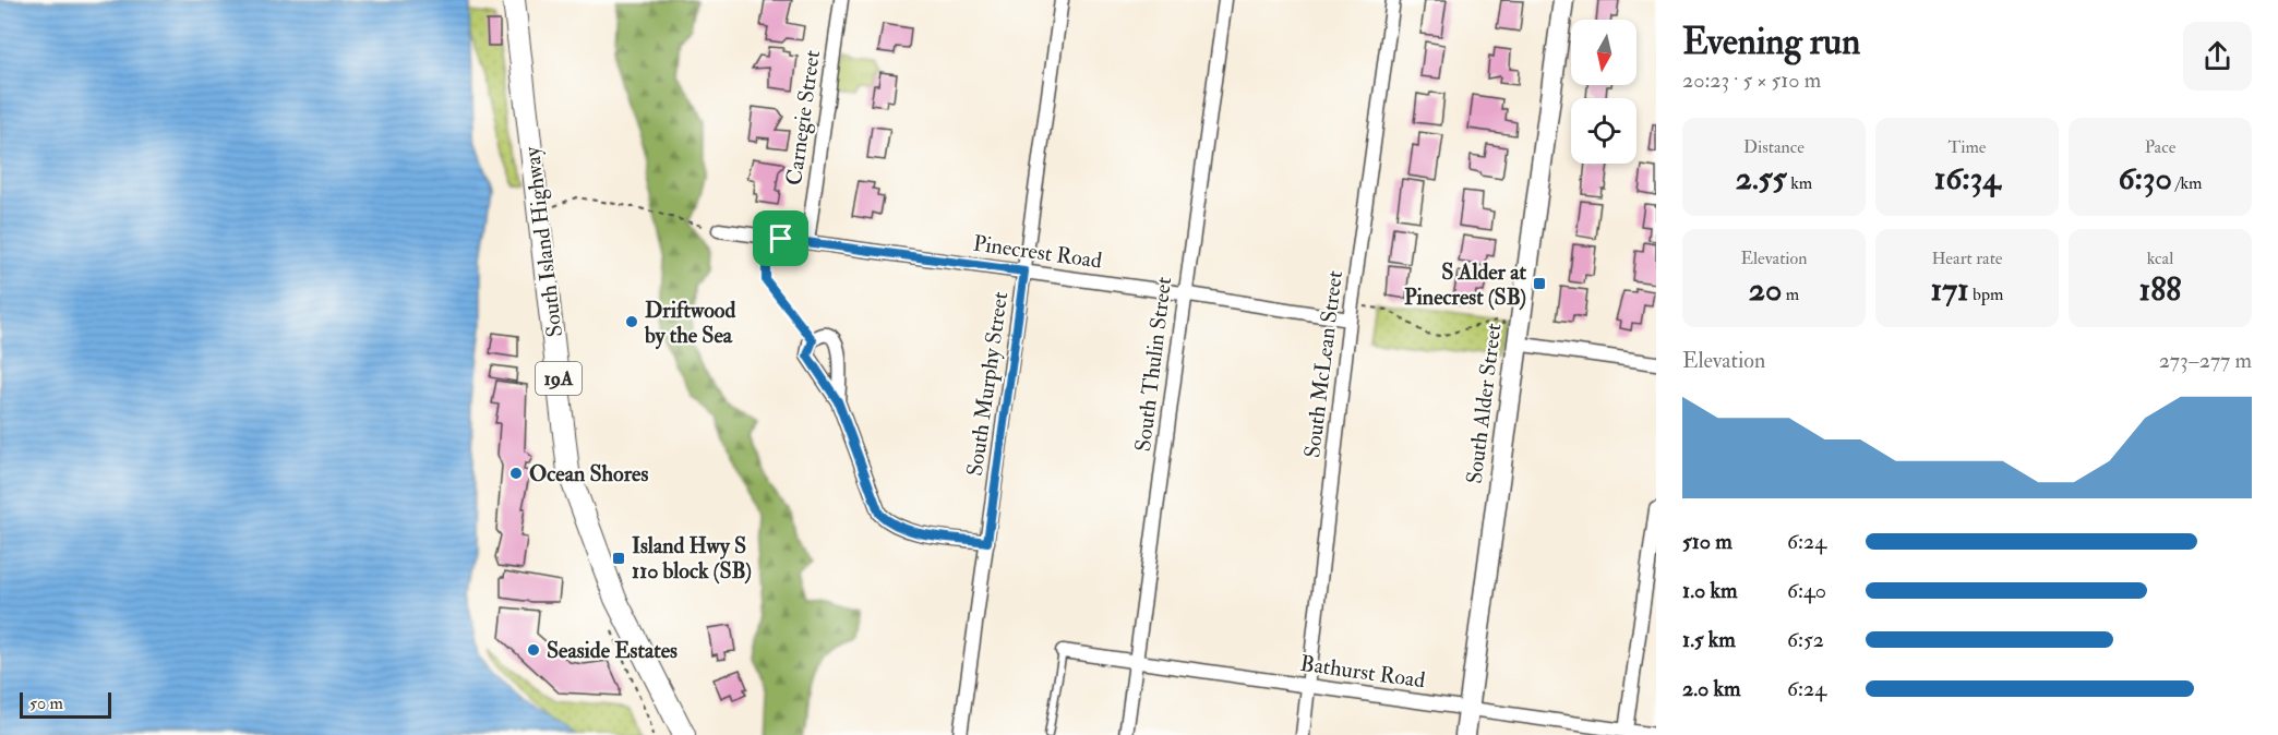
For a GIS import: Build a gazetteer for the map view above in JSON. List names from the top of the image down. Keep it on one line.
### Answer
{"streets":{"main road":["South Island Highway","19A"],"street":["Carnegie Street","Pinecrest Road","South Thulin Street","South McLean Street","South Murphy Street","South Alder Street","Bathurst Road"]},"crossings":[["Carnegie Street","Pinecrest Road"],["Pinecrest Road","South Thulin Street"],["Pinecrest Road","South McLean Street"],["Pinecrest Road","South Murphy Street"],["South Thulin Street","Bathurst Road"],["South McLean Street","Bathurst Road"],["South Alder Street","Bathurst Road"]],"places":{"transit":["S Alder at Pinecrest (SB)","Island Hwy S 110 block (SB)"],"other":["Driftwood by the Sea","Ocean Shores","Seaside Estates"]},"scale_bar":"50 m","north":"bottom","page":{"heading":["Evening run","20:23 · 5 × 510 m"],"stats":[["Distance","2.55 km"],["Time","16:34"],["Pace","6:30 /km"],["Elevation","20 m"],["Heart rate","171 bpm"],["kcal","188"]],"chart":["Elevation","273–277 m"],"list":[{"name":"510 m","note":"6:24"},{"name":"1.0 km","note":"6:40"},{"name":"1.5 km","note":"6:52"},{"name":"2.0 km","note":"6:24"}],"scale":"50 m"}}
